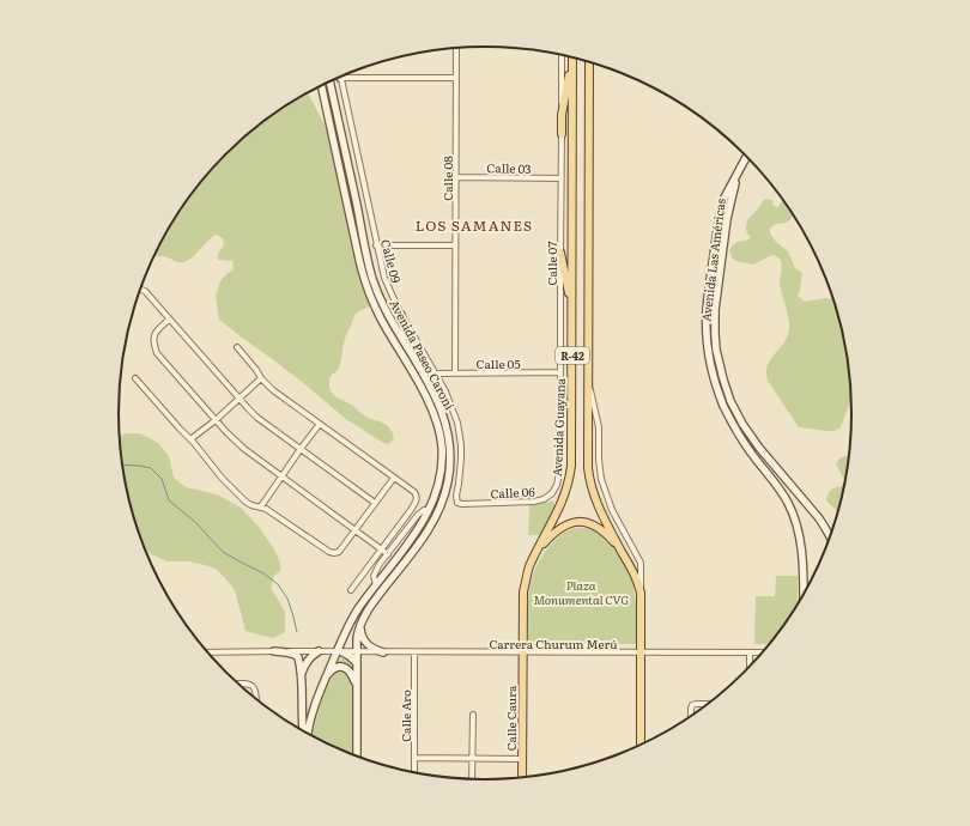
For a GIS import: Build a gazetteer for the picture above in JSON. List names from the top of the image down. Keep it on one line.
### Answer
{"streets":{"main road":["R-42","Avenida Guayana","Calle Caura"],"street":["Calle 03","Calle 08","Avenida Las Américas","Calle 09","Calle 07","Avenida Paseo Caroní","Calle 05","Calle 06","Carrera Churum Merú","Calle Aro"]},"crossings":[["Calle 03","Calle 08"],["Calle 03","Calle 07"],["Calle 08","Calle 05"],["Calle 09","Calle 05"],["Calle 09","Calle 06"],["Calle 07","Calle 05"],["Calle 07","Calle 06"],["Avenida Paseo Caroní","Carrera Churum Merú"],["R-42","Avenida Guayana"],["R-42","Carrera Churum Merú"],["R-42","Calle Caura"],["Avenida Guayana","Carrera Churum Merú"],["Avenida Guayana","Calle Caura"],["Carrera Churum Merú","Calle Aro"],["Carrera Churum Merú","Calle Caura"]],"districts":["LOS SAMANES"],"parks":["Plaza Monumental CVG"]}
